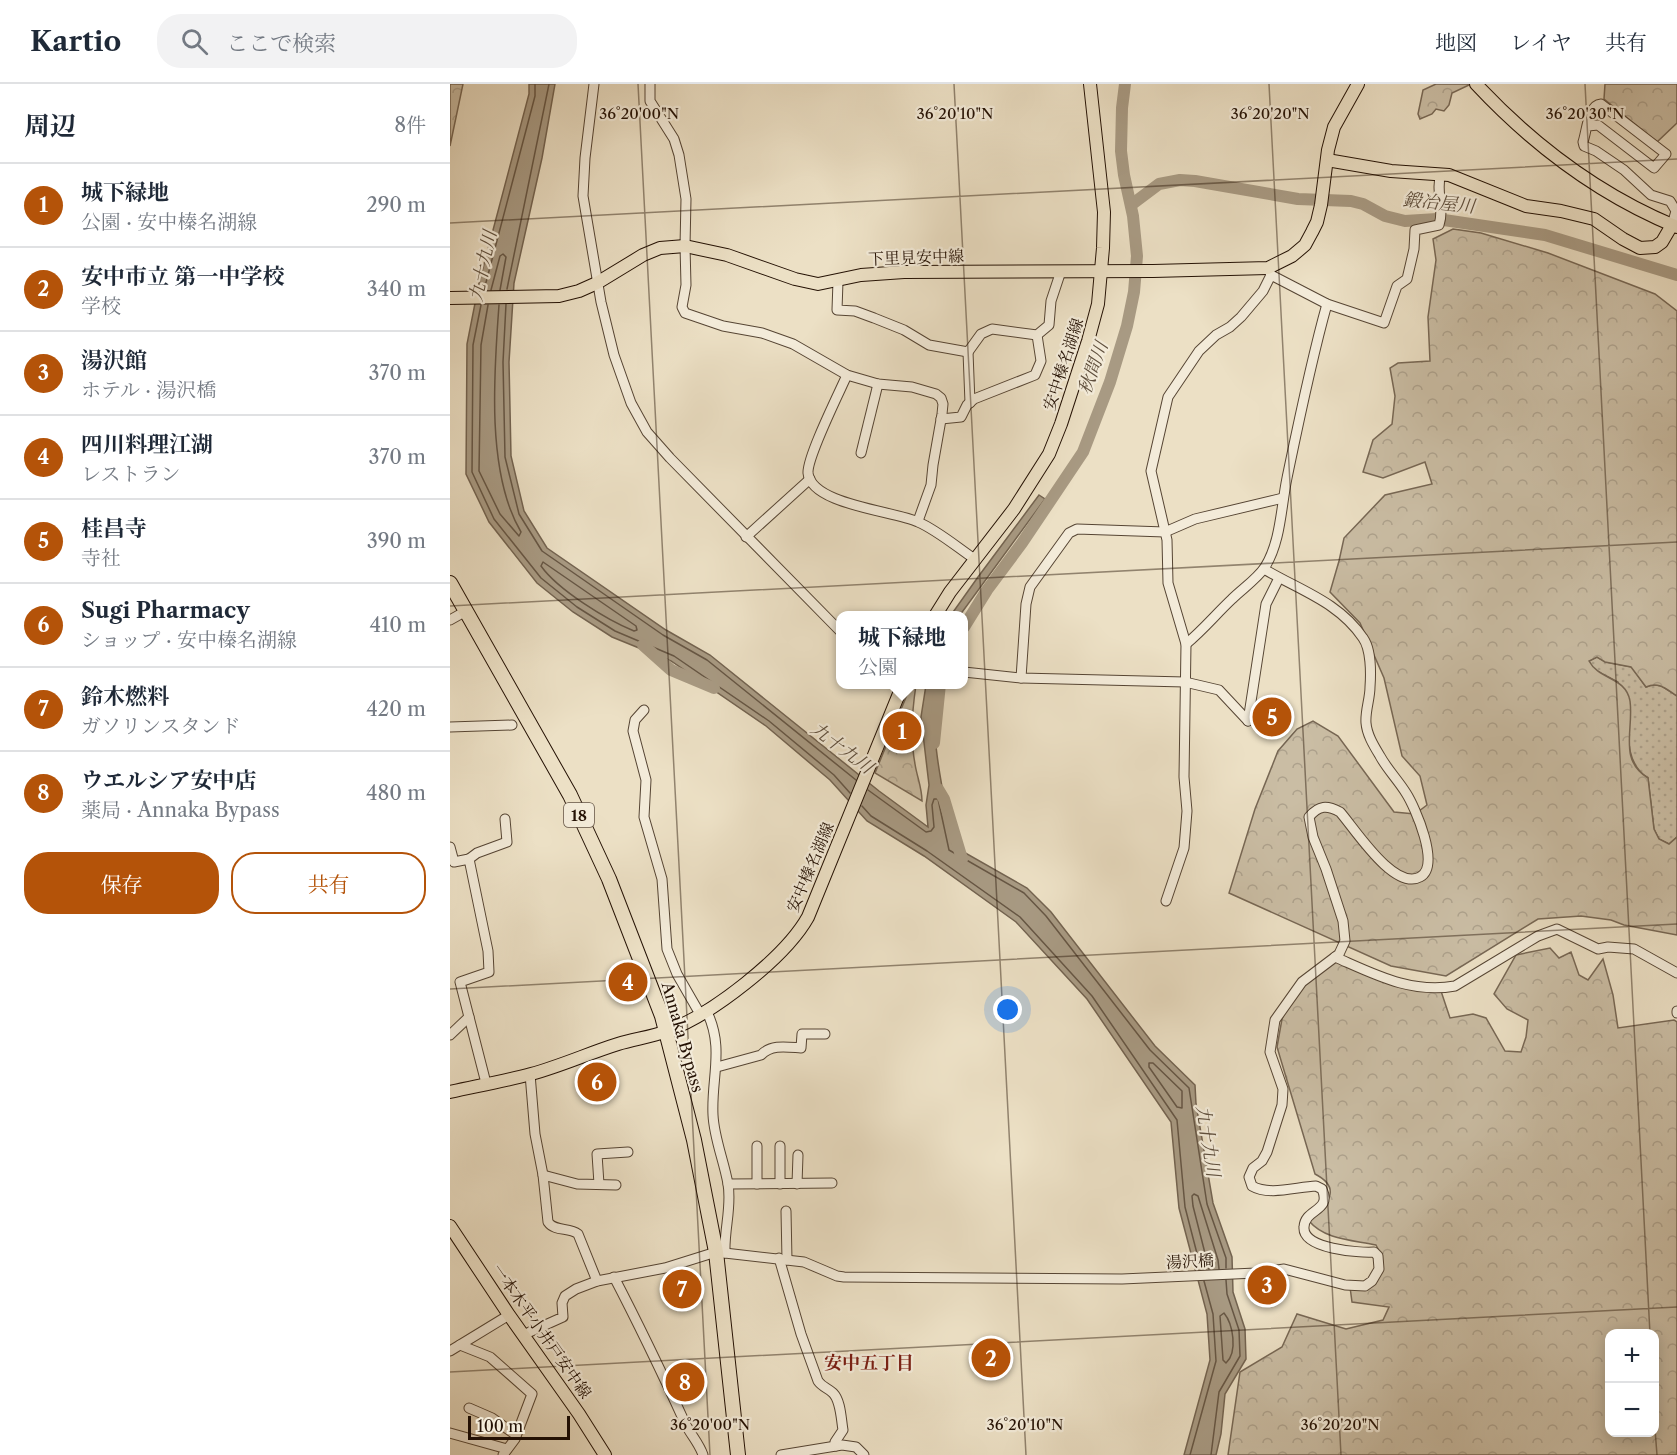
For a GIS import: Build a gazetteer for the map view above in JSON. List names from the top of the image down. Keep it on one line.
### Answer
{"streets":{"highway":["18","Annaka Bypass"],"main road":["下里見安中線","安中榛名湖線","一本木平小井戸安中線"],"street":["湯沢橋"]},"crossings":[["下里見安中線","安中榛名湖線"],["安中榛名湖線","Annaka Bypass"],["Annaka Bypass","湯沢橋"]],"districts":["安中五丁目"],"water":["鍛冶屋川","九十九川","秋間川"],"scale_bar":"100 m","page":{"header":"Kartio","search":"ここで検索","nav":["地図","レイヤ","共有"],"heading":["周辺","8件"],"list":[{"mark":"1","name":"城下緑地","note":"公園 · 安中榛名湖線","value":"290 m"},{"mark":"2","name":"安中市立 第一中学校","note":"学校","value":"340 m"},{"mark":"3","name":"湯沢館","note":"ホテル · 湯沢橋","value":"370 m"},{"mark":"4","name":"四川料理江湖","note":"レストラン","value":"370 m"},{"mark":"5","name":"桂昌寺","note":"寺社","value":"390 m"},{"mark":"6","name":"Sugi Pharmacy","note":"ショップ · 安中榛名湖線","value":"410 m"},{"mark":"7","name":"鈴木燃料","note":"ガソリンスタンド","value":"420 m"},{"mark":"8","name":"ウエルシア安中店","note":"薬局 · Annaka Bypass","value":"480 m"}],"popup":["城下緑地","公園"],"pins":["5","1","4","6","3","7","2","8"],"buttons":["保存","共有"],"map_buttons":["+","−"],"scale":"100 m"},"coordinates":["36°20'00\"N","36°20'10\"N","36°20'20\"N","36°20'30\"N"]}
